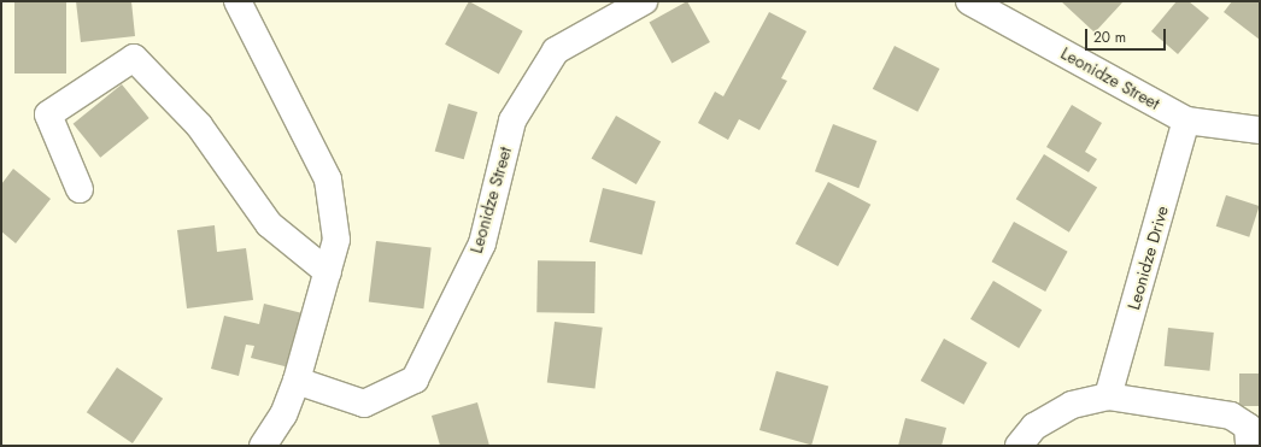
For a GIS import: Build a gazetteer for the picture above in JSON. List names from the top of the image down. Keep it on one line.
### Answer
{"streets":{"street":["Leonidze Street","Leonidze Drive"]},"crossings":[["Leonidze Street","Leonidze Drive"]],"scale_bar":"20 m"}
